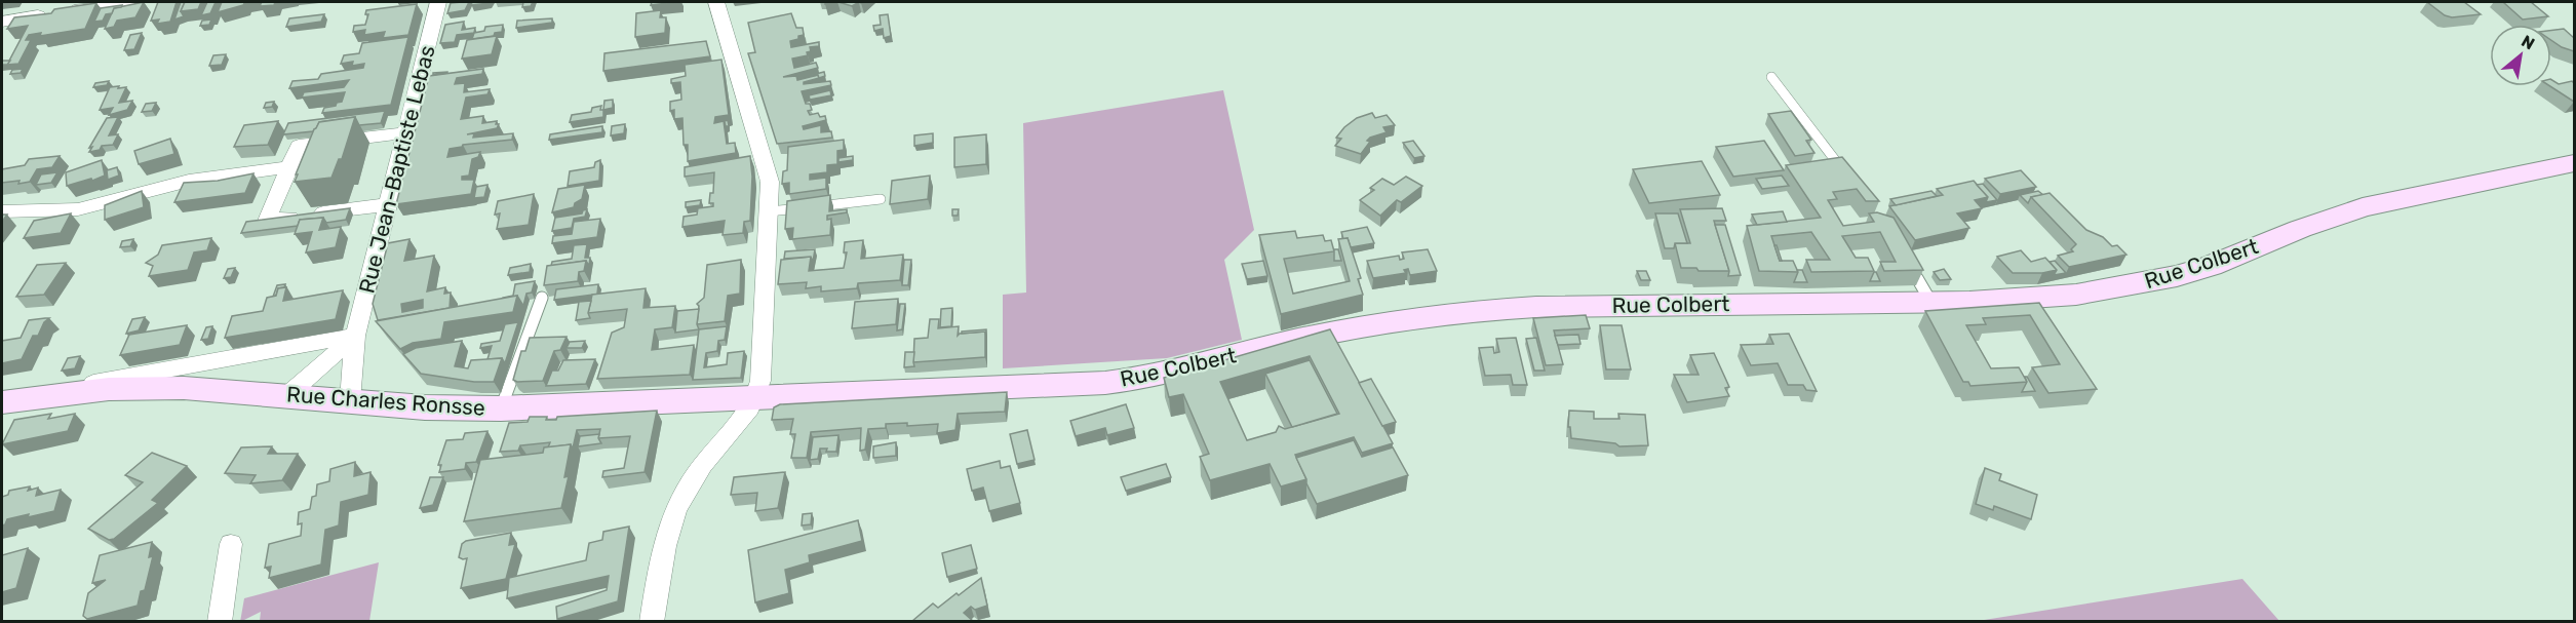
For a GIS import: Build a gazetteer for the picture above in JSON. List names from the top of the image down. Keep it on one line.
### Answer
{"streets":{"main road":["Rue Colbert","Rue Charles Ronsse"],"street":["Rue Jean-Baptiste Lebas"]},"crossings":[["Rue Jean-Baptiste Lebas","Rue Charles Ronsse"],["Rue Colbert","Rue Charles Ronsse"]],"north":"top right"}
